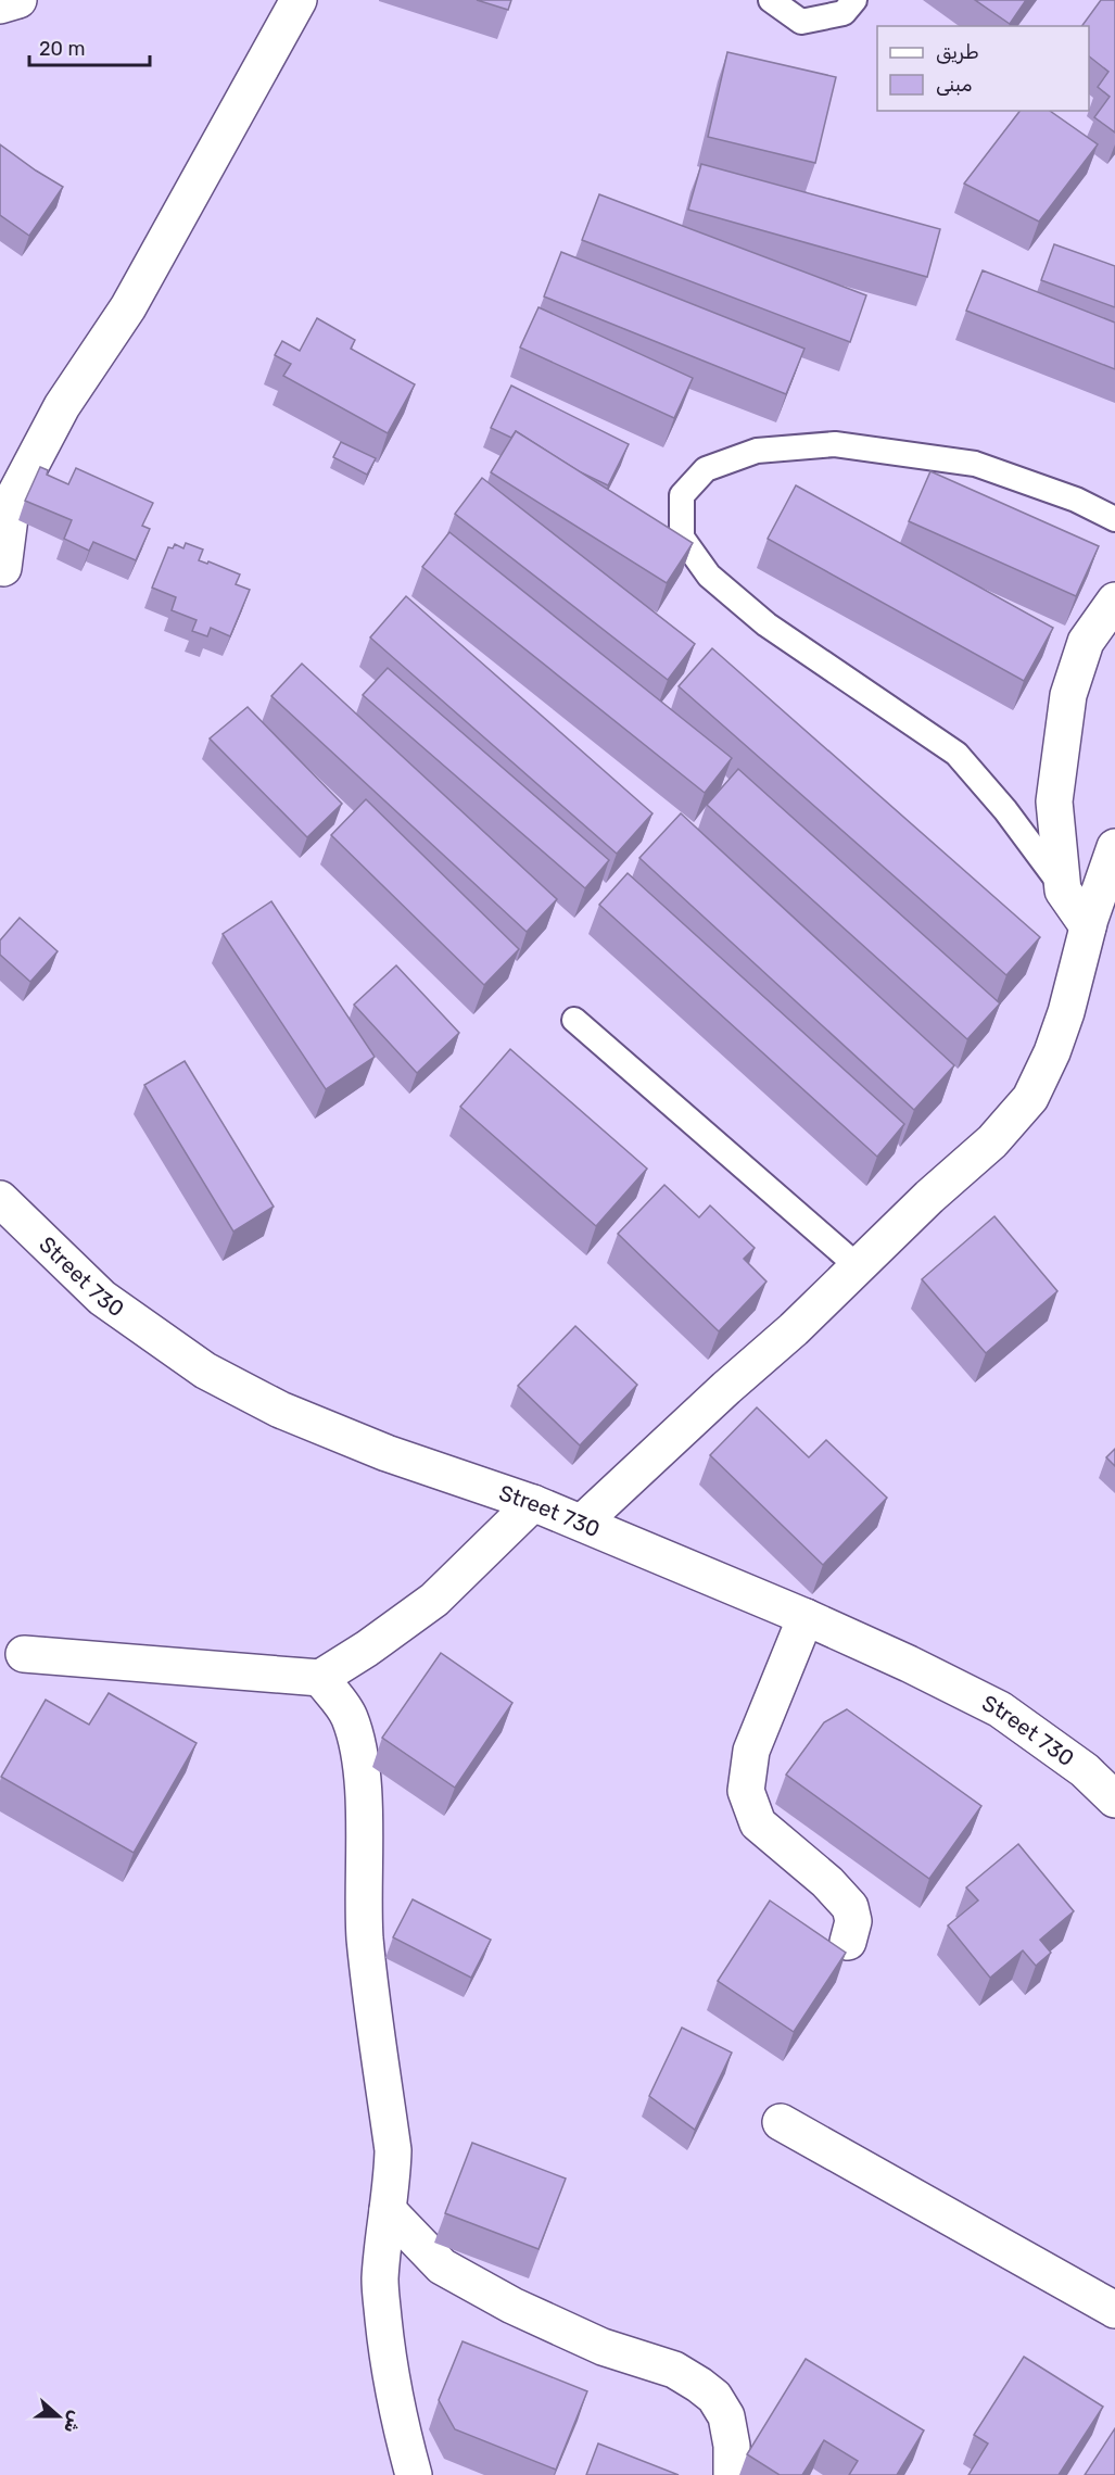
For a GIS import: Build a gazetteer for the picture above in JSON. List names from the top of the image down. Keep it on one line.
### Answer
{"streets":{"street":["Street 730"]},"legend":["طريق","مبنى"],"scale_bar":"20 m","north":"right"}
